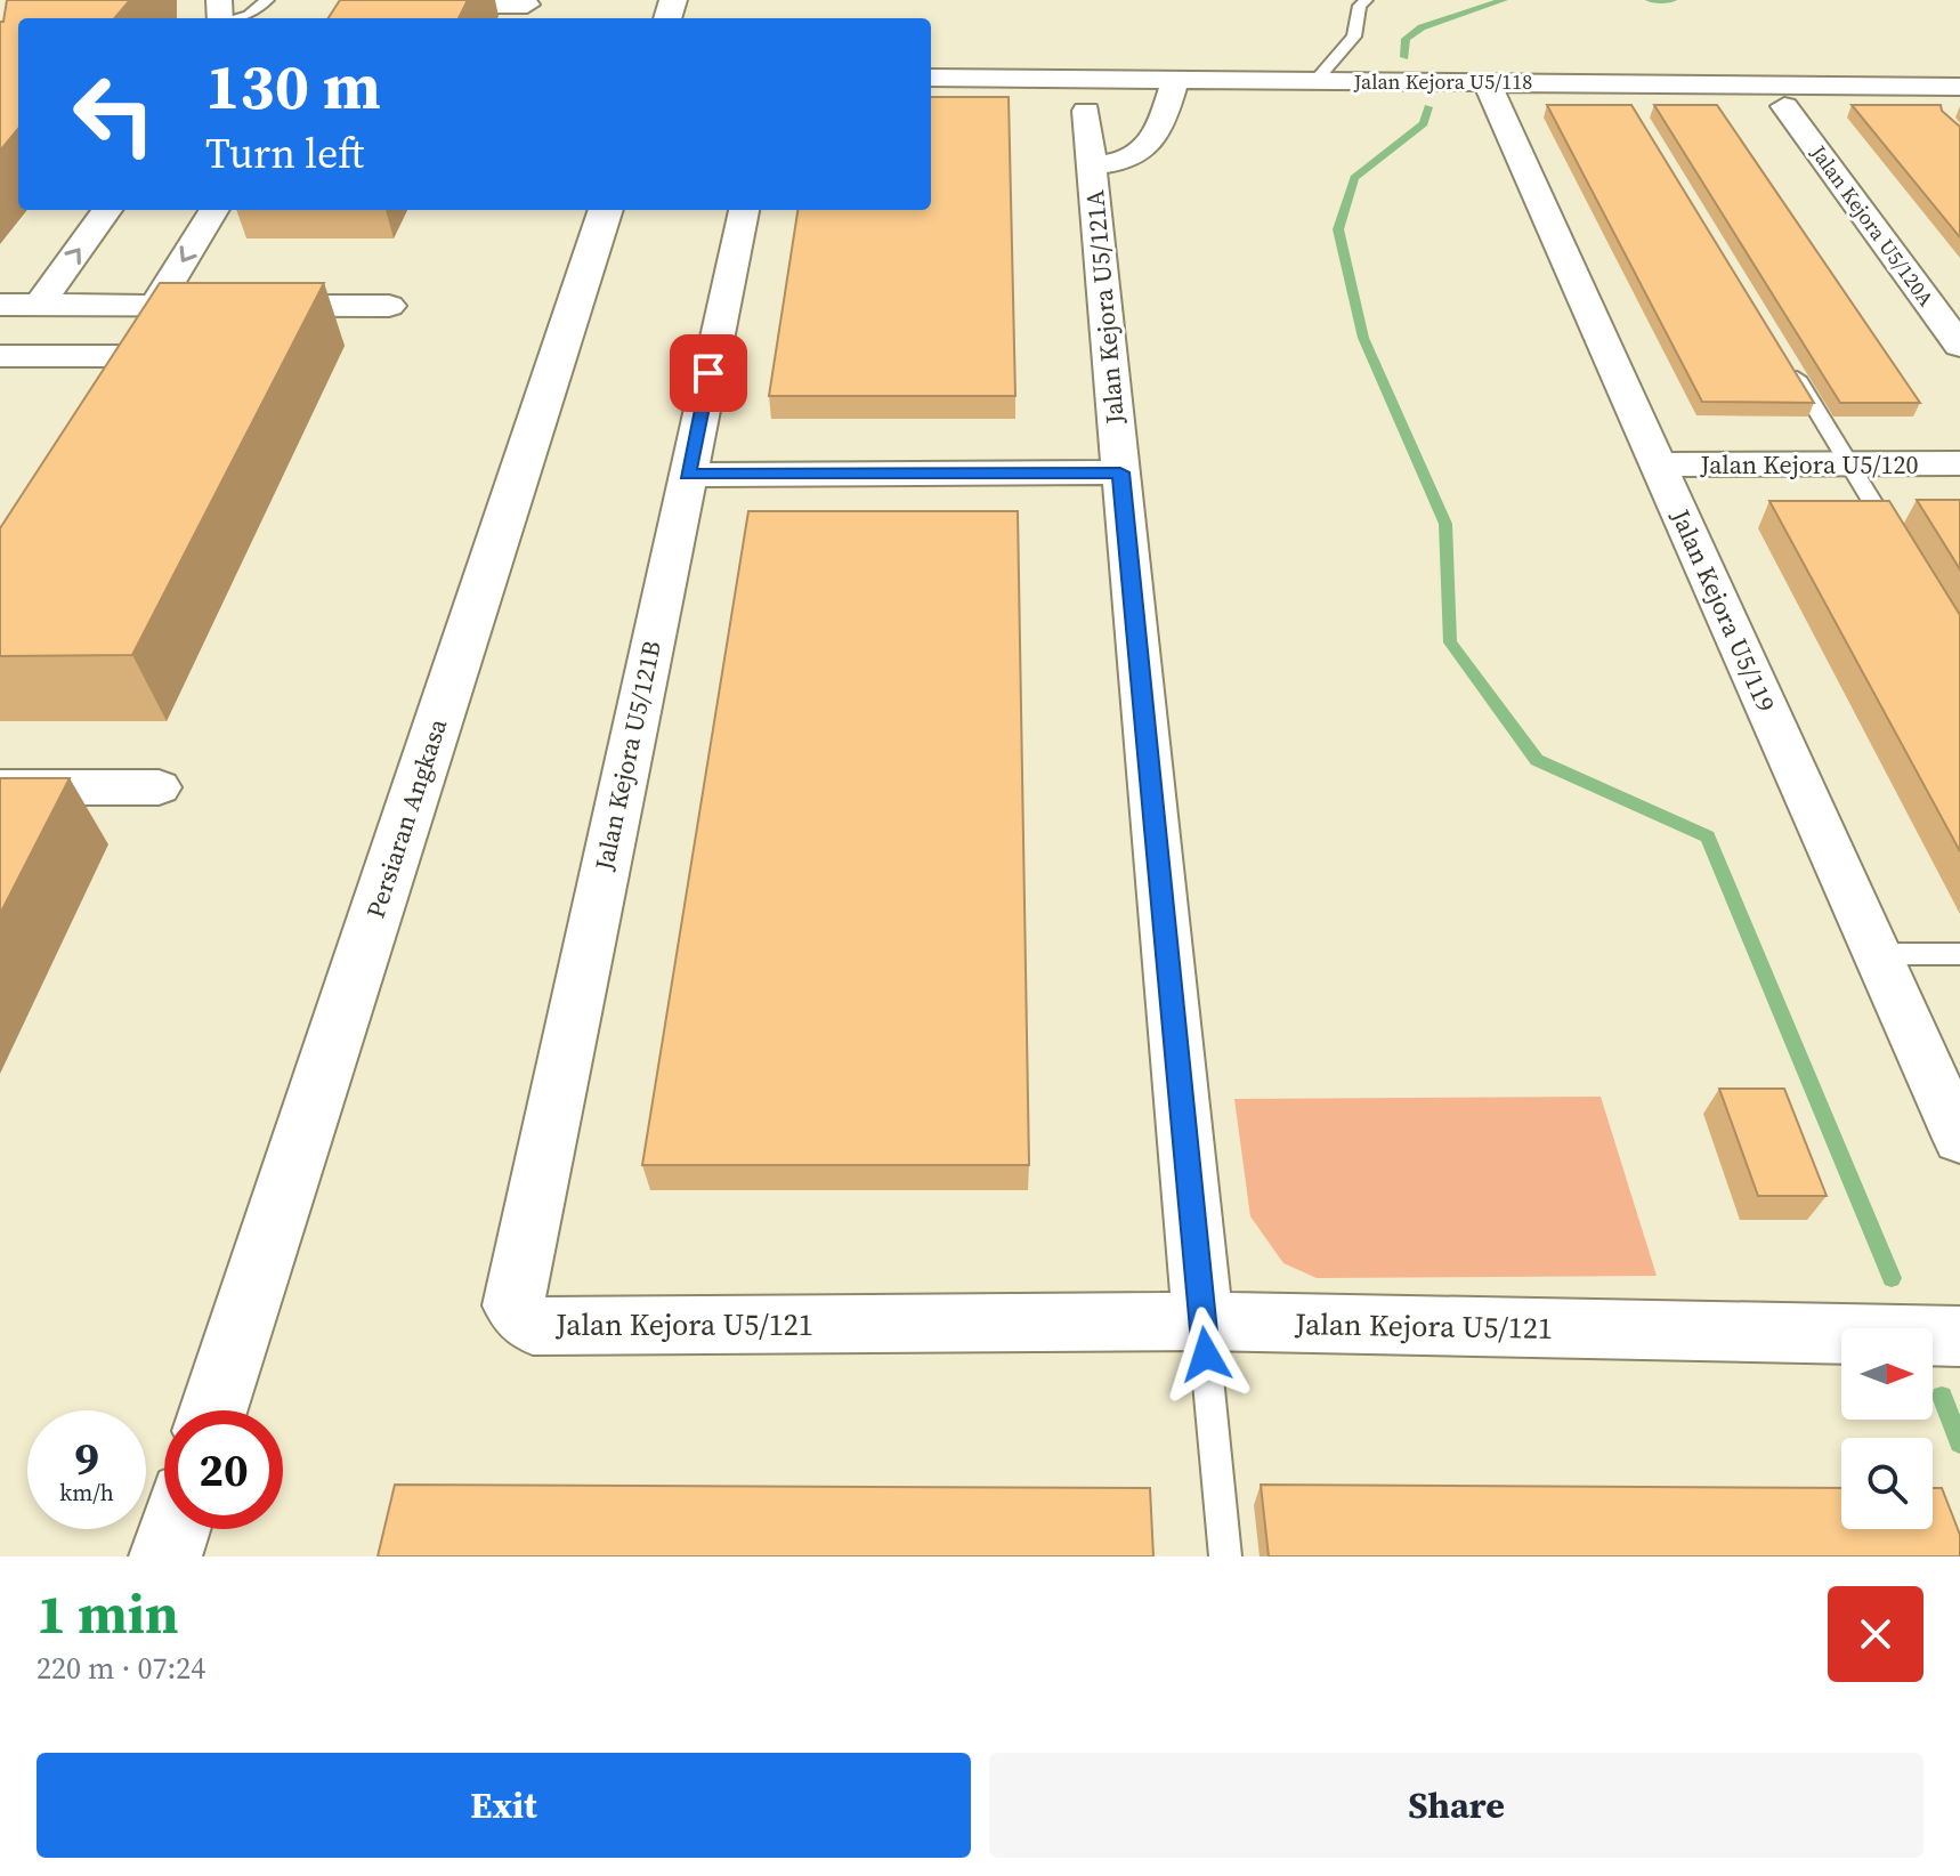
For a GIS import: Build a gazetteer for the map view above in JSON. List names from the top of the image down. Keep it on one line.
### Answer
{"streets":{"street":["Jalan Kejora U5/118","Jalan Kejora U5/120A","Jalan Kejora U5/121A","Jalan Kejora U5/120","Jalan Kejora U5/119","Jalan Kejora U5/121B","Persiaran Angkasa","Jalan Kejora U5/121"]},"crossings":[["Jalan Kejora U5/118","Jalan Kejora U5/119"],["Jalan Kejora U5/121A","Jalan Kejora U5/121"],["Jalan Kejora U5/120","Jalan Kejora U5/119"],["Jalan Kejora U5/121B","Jalan Kejora U5/121"]],"north":"right","page":{"turn":["130 m","Turn left"],"speed":"9 km/h","limit":"20","heading":["1 min","220 m · 07:24"],"buttons":["Exit","Share"]}}
